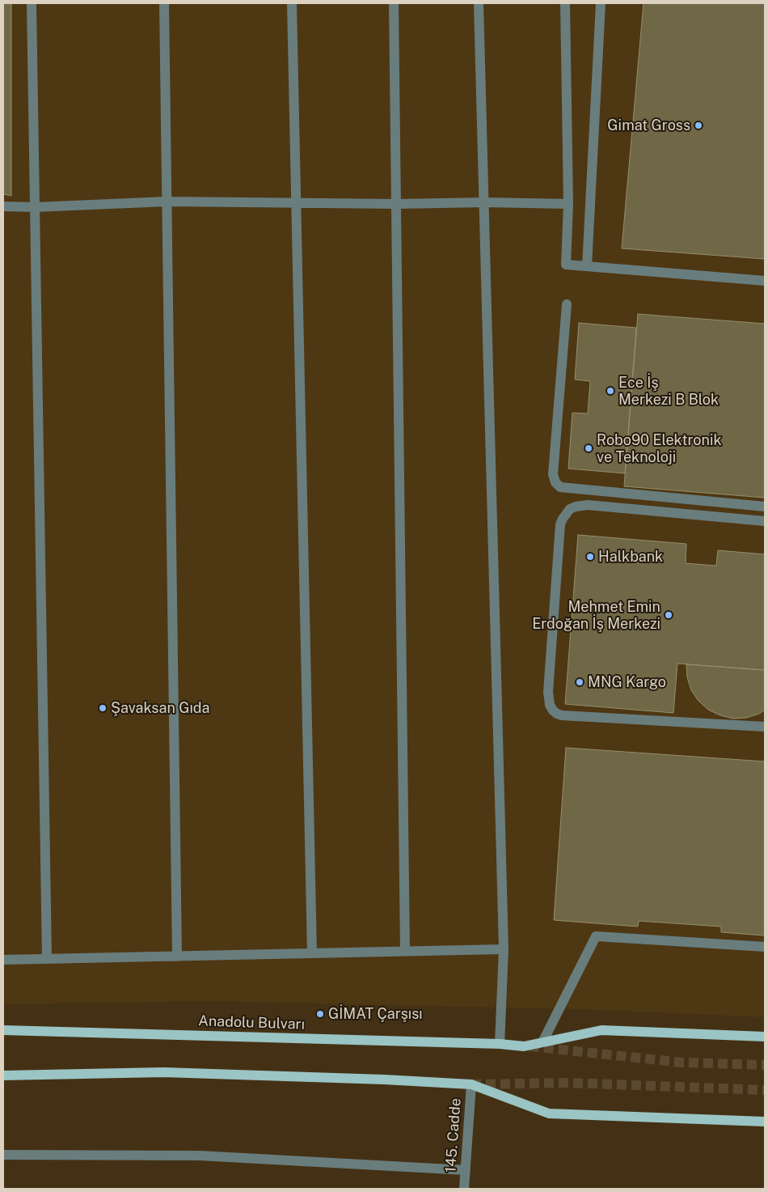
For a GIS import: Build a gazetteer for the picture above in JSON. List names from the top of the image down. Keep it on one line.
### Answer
{"streets":{"main road":["Anadolu Bulvarı"],"street":["145. Cadde"]},"places":["Gimat Gross","Ece İş Merkezi B Blok","Robo90 Elektronik ve Teknoloji","Halkbank","Mehmet Emin Erdoğan İş Merkezi","MNG Kargo","Şavaksan Gıda","GİMAT Çarşısı"]}
